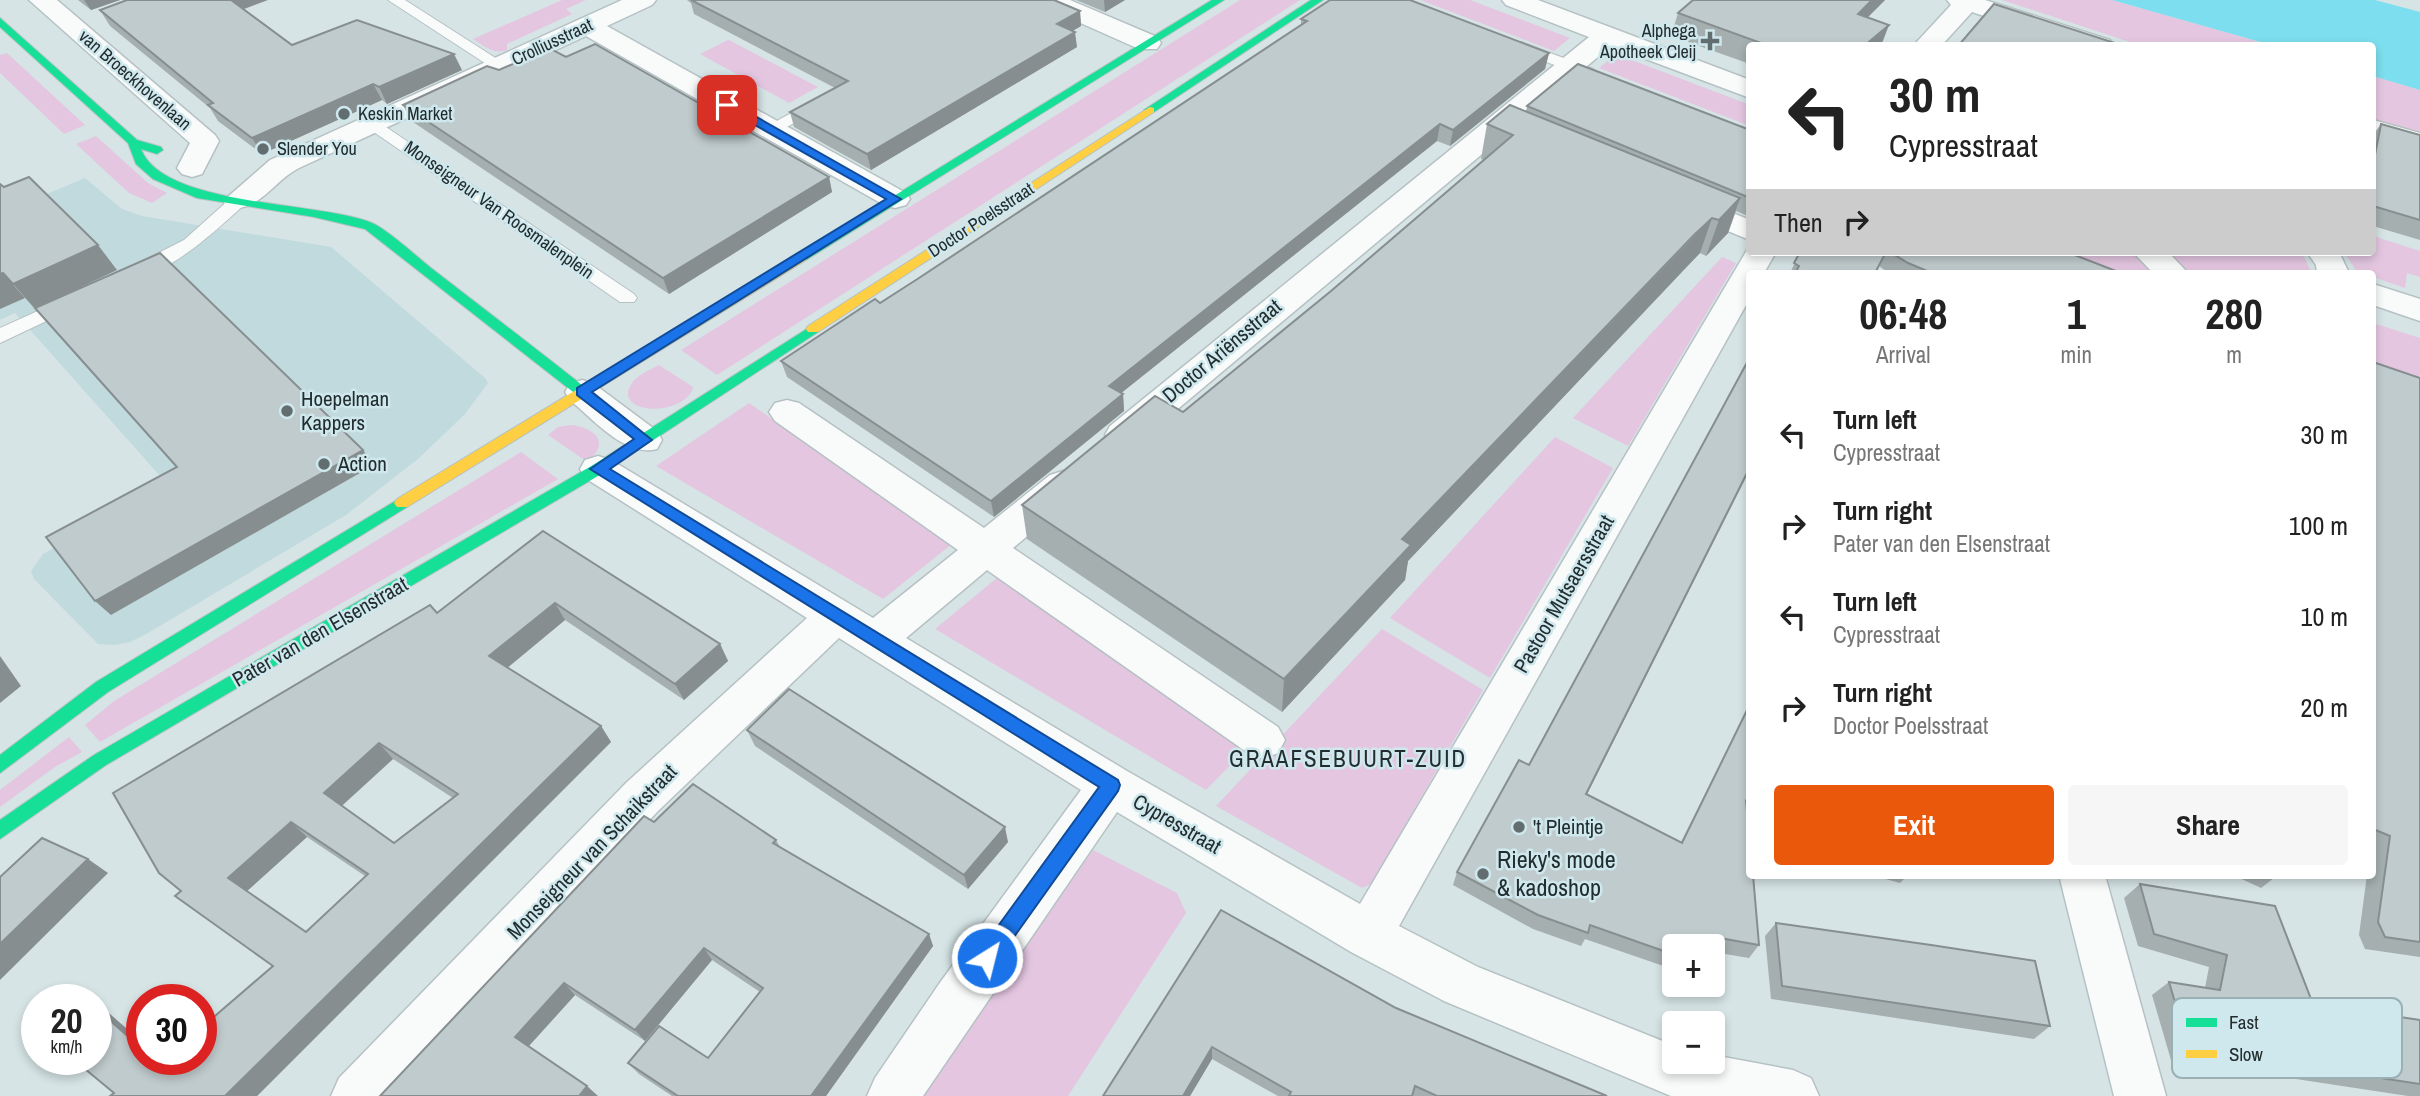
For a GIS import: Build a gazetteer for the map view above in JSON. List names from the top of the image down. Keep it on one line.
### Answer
{"streets":{"street":["Crolliusstraat","van Broeckhovenlaan","Doctor Poelsstraat","Doctor Ariënsstraat","Pastoor Mutsaersstraat","Pater van den Elsenstraat","Cypresstraat","Monseigneur van Schaikstraat"],"lane":["Monseigneur Van Roosmalenplein"]},"crossings":[["Crolliusstraat","Monseigneur Van Roosmalenplein"],["Doctor Poelsstraat","Pater van den Elsenstraat"],["Doctor Ariënsstraat","Cypresstraat"],["Pastoor Mutsaersstraat","Cypresstraat"],["Pater van den Elsenstraat","Cypresstraat"],["Cypresstraat","Monseigneur van Schaikstraat"]],"districts":["GRAAFSEBUURT-ZUID"],"places":{"health":["Alphega Apotheek Cleij"],"other":["Keskin Market","Slender You","Hoepelman Kappers","Action","'t Pleintje","Rieky's mode & kadoshop"]},"legend":["Fast","Slow"],"page":{"turn":["30 m","Cypresstraat"],"then":"Then","eta":["06:48","Arrival","1","min","280","m"],"list":[{"name":"Turn left","note":"Cypresstraat","value":"30 m"},{"name":"Turn right","note":"Pater van den Elsenstraat","value":"100 m"},{"name":"Turn left","note":"Cypresstraat","value":"10 m"},{"name":"Turn right","note":"Doctor Poelsstraat","value":"20 m"}],"buttons":["Exit","Share"],"map_buttons":["+","−"],"speed":"20 km/h","limit":"30"}}
